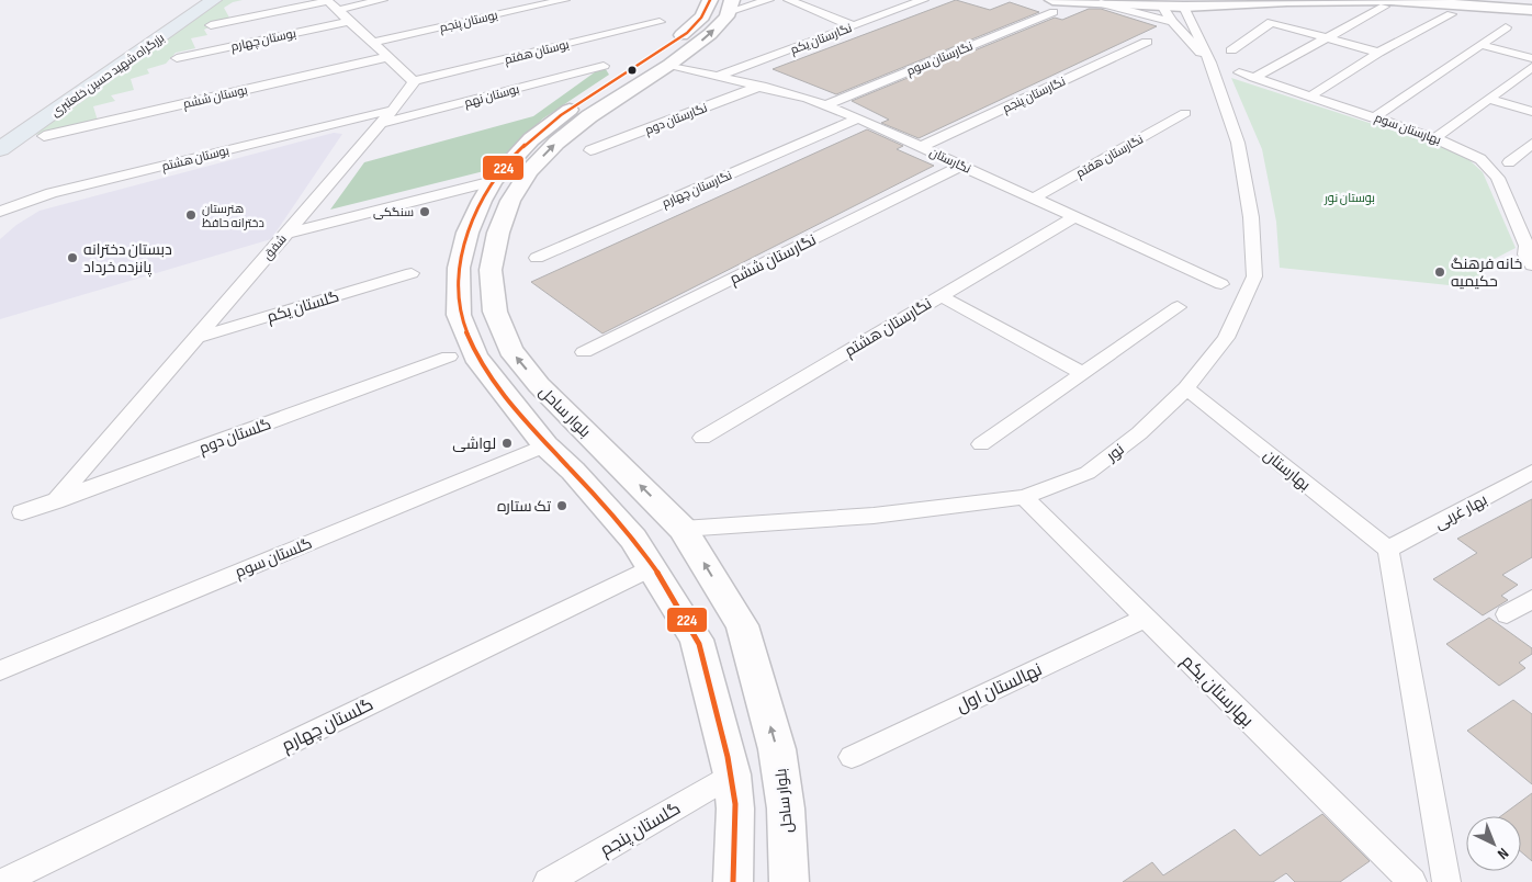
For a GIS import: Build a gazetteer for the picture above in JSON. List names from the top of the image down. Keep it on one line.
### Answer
{"streets":{"highway":["بزرگراه شهید حسین خلعتبری"],"main road":["بلوار ساحل"],"street":["بوستان پنجم","نگارستان یکم","بوستان چهارم","بوستان هفتم","نگارستان سوم","نگارستان پنجم","بوستان نهم","بوستان ششم","نگارستان دوم","بهارستان سوم","نگارستان هفتم","بوستان هشتم","نگارستان","نگارستان چهارم","شفق","نگارستان ششم","گلستان یکم","نگارستان هشتم","گلستان دوم","نور","بهارستان","بهار غربی","گلستان سوم","نهالستان اول","بهارستان یکم","گلستان چهارم","گلستان پنجم"]},"crossings":[["نگارستان یکم","نگارستان"],["بوستان هفتم","شفق"],["نگارستان سوم","نگارستان"],["نگارستان پنجم","نگارستان"],["بوستان نهم","شفق"],["نگارستان دوم","نگارستان"],["نگارستان هفتم","نگارستان"],["بوستان هشتم","شفق"],["نگارستان","نگارستان چهارم"],["نگارستان","نگارستان ششم"],["نگارستان","نگارستان هشتم"],["نگارستان","بلوار ساحل"],["شفق","گلستان یکم"],["شفق","گلستان دوم"],["بلوار ساحل","نور"],["نور","بهارستان"],["نور","بهارستان یکم"],["بهارستان","بهار غربی"],["نهالستان اول","بهارستان یکم"]],"parks":["بوستان نور"],"places":["سنگکی","هنرستان دخترانه حافظ","دبستان دخترانه پانزده خرداد","خانه فرهنگ حکیمیه","لواشی","تک ستاره"],"lines":["transit line 224"],"north":"bottom right"}
